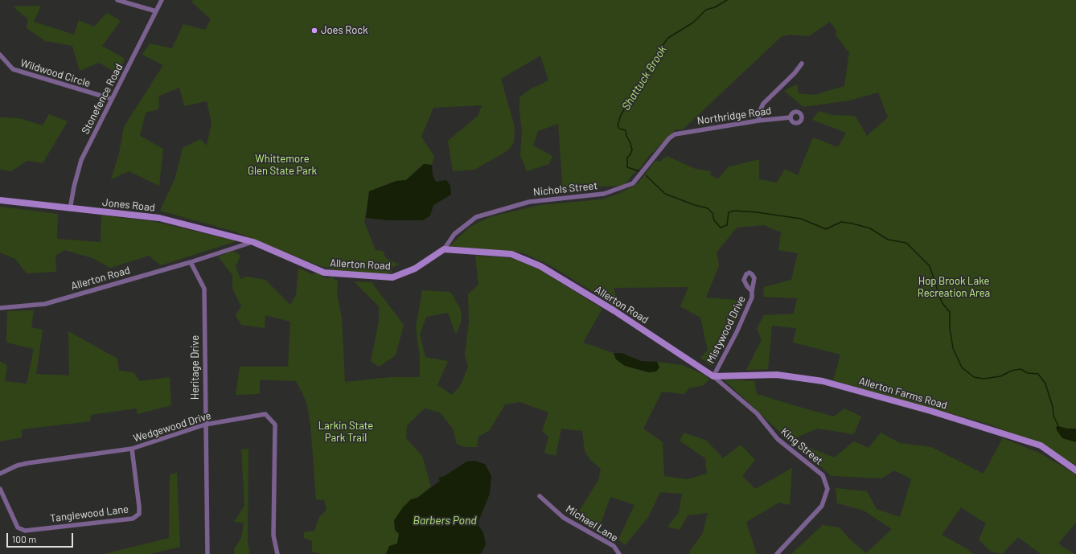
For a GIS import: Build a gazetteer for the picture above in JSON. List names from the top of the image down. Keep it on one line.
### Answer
{"streets":{"street":["Wildwood Circle","Stonefence Road","Northridge Road","Nichols Street","Jones Road","Allerton Road","Mistywood Drive","Heritage Drive","Allerton Farms Road","Wedgewood Drive","King Street","Tanglewood Lane","Michael Lane"]},"crossings":[["Wildwood Circle","Stonefence Road"],["Stonefence Road","Jones Road"],["Northridge Road","Nichols Street"],["Nichols Street","Allerton Road"],["Jones Road","Allerton Road"],["Allerton Road","Mistywood Drive"],["Allerton Road","Heritage Drive"],["Allerton Road","Allerton Farms Road"],["Allerton Road","King Street"],["Mistywood Drive","Allerton Farms Road"],["Mistywood Drive","King Street"],["Heritage Drive","Wedgewood Drive"],["Allerton Farms Road","King Street"],["Wedgewood Drive","Tanglewood Lane"]],"water":["Shattuck Brook","Barbers Pond"],"parks":["Whittemore Glen State Park","Hop Brook Lake Recreation Area","Larkin State Park Trail"],"places":["Joes Rock"],"scale_bar":"100 m"}
